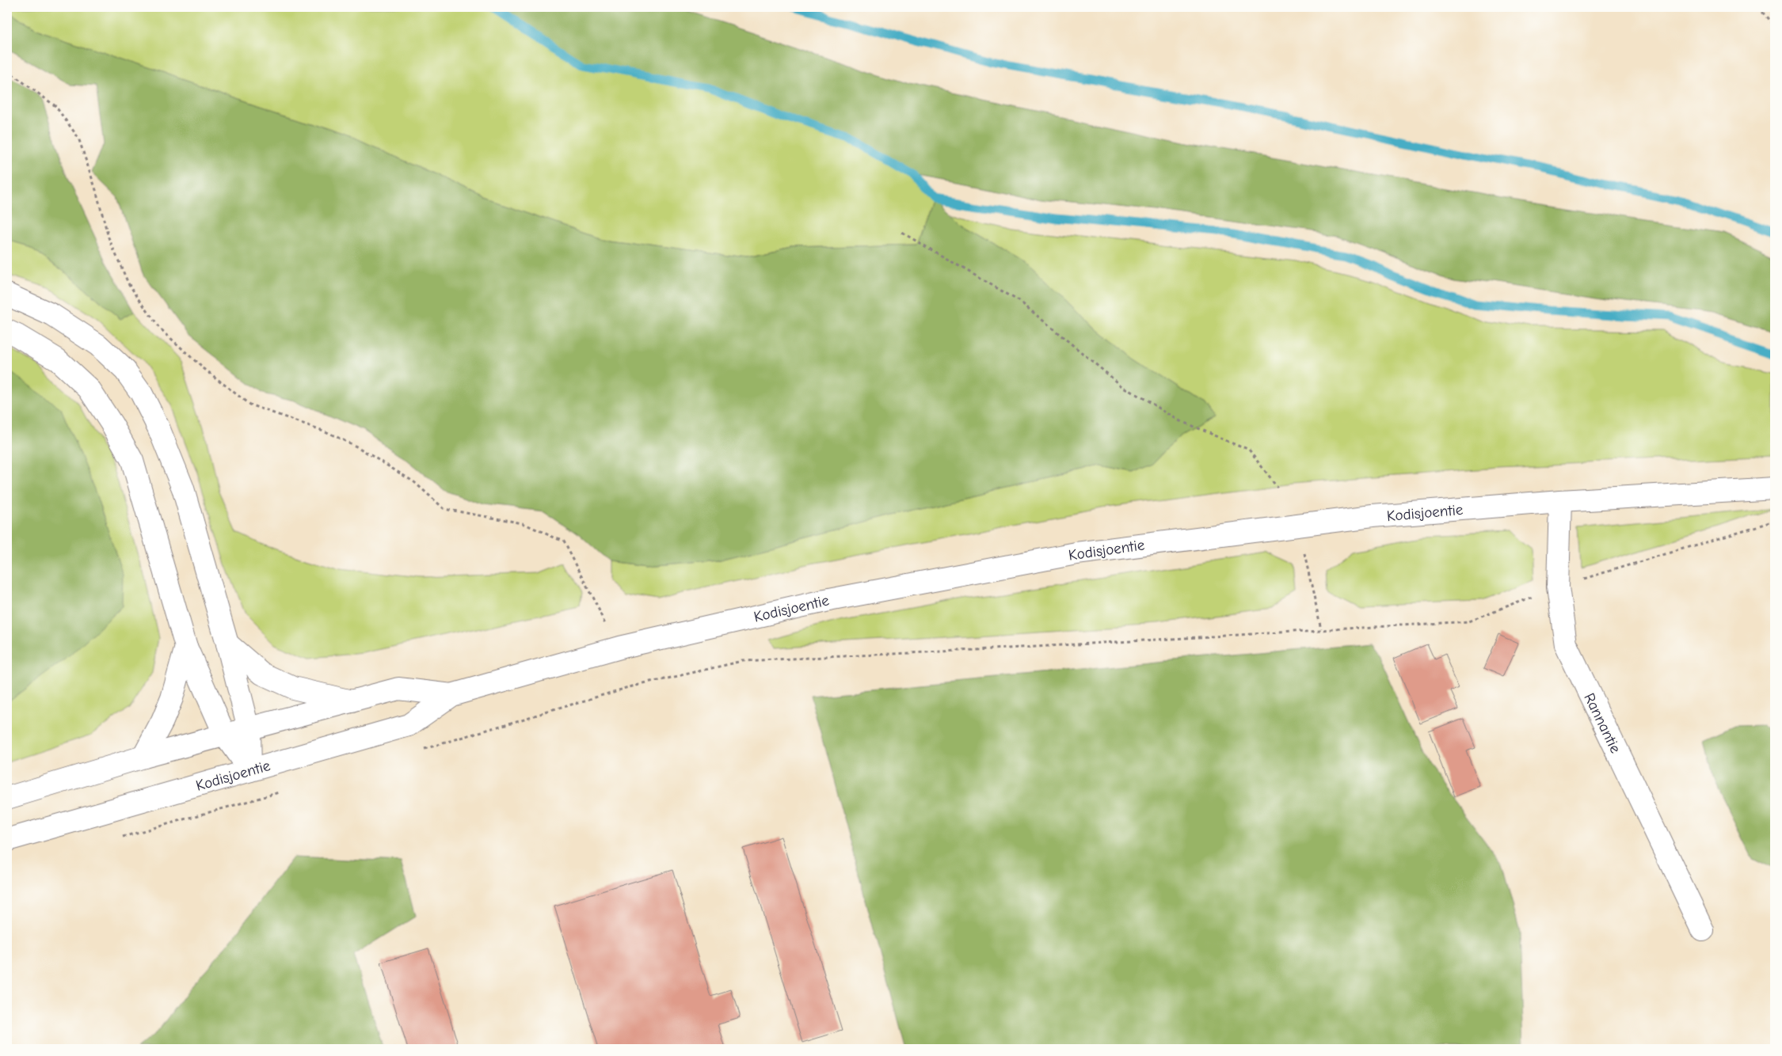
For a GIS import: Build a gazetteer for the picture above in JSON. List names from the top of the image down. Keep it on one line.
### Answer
{"streets":{"main road":["Kodisjoentie","Rannantie"]},"crossings":[["Kodisjoentie","Rannantie"]]}
